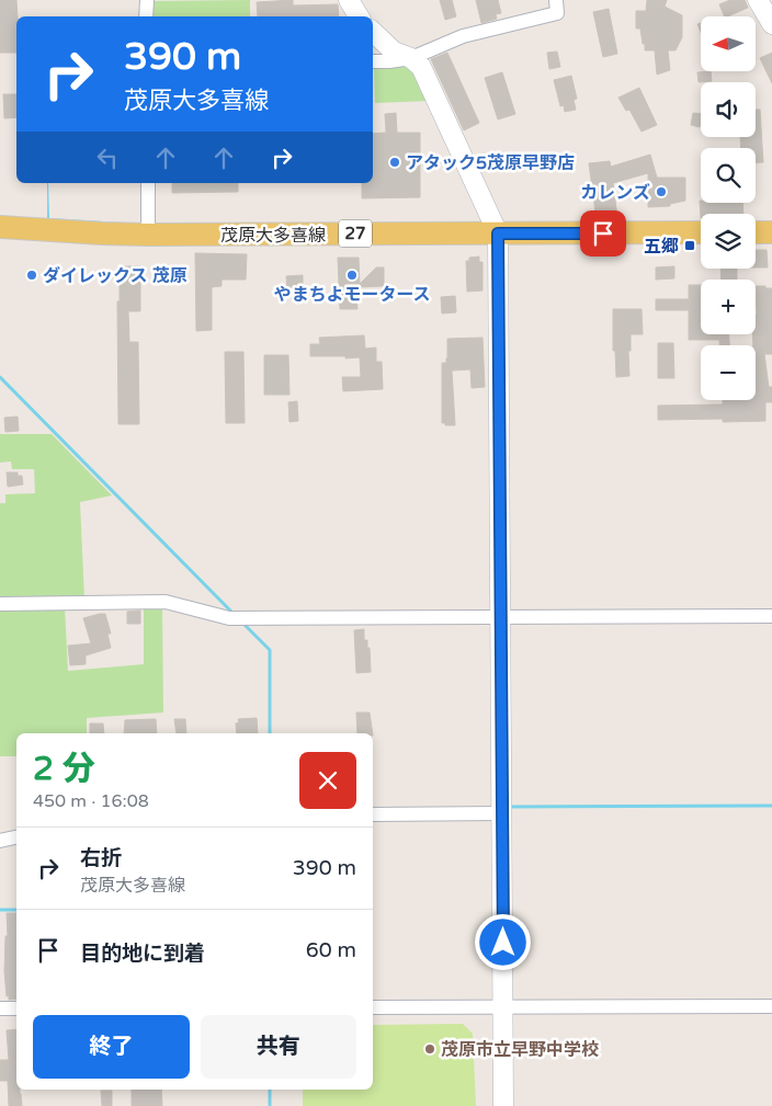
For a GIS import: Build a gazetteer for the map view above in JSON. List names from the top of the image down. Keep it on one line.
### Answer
{"streets":{"main road":["27","茂原大多喜線"]},"places":{"other":["アタック5茂原早野店","カレンズ","ダイレックス 茂原","やまちよモータース","茂原市立早野中学校"],"transit":["五郷"]},"north":"left","page":{"map_buttons":["+","−"],"turn":["390 m","茂原大多喜線"],"heading":["2 分","450 m · 16:08"],"list":[{"name":"右折","note":"茂原大多喜線","value":"390 m"},{"name":"目的地に到着","value":"60 m"}],"buttons":["終了","共有"]}}
